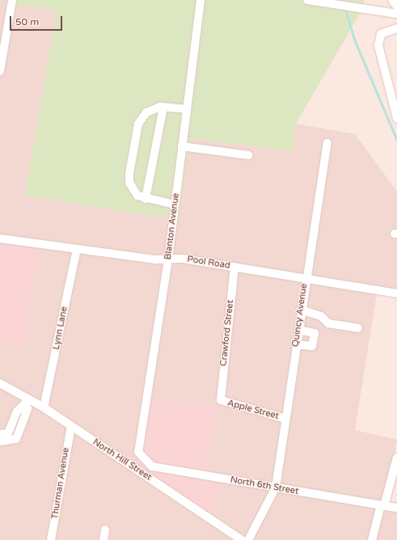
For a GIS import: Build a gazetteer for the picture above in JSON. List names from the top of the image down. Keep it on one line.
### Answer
{"streets":{"street":["Blanton Avenue","Pool Road","Quincy Avenue","Lynn Lane","Crawford Street","Apple Street","North Hill Street","Thurman Avenue","North 6th Street"]},"crossings":[["Blanton Avenue","Pool Road"],["Blanton Avenue","North 6th Street"],["Pool Road","Quincy Avenue"],["Pool Road","Lynn Lane"],["Pool Road","Crawford Street"],["Quincy Avenue","Apple Street"],["Quincy Avenue","North 6th Street"],["Lynn Lane","North Hill Street"],["Crawford Street","Apple Street"],["North Hill Street","Thurman Avenue"]],"scale_bar":"50 m"}
